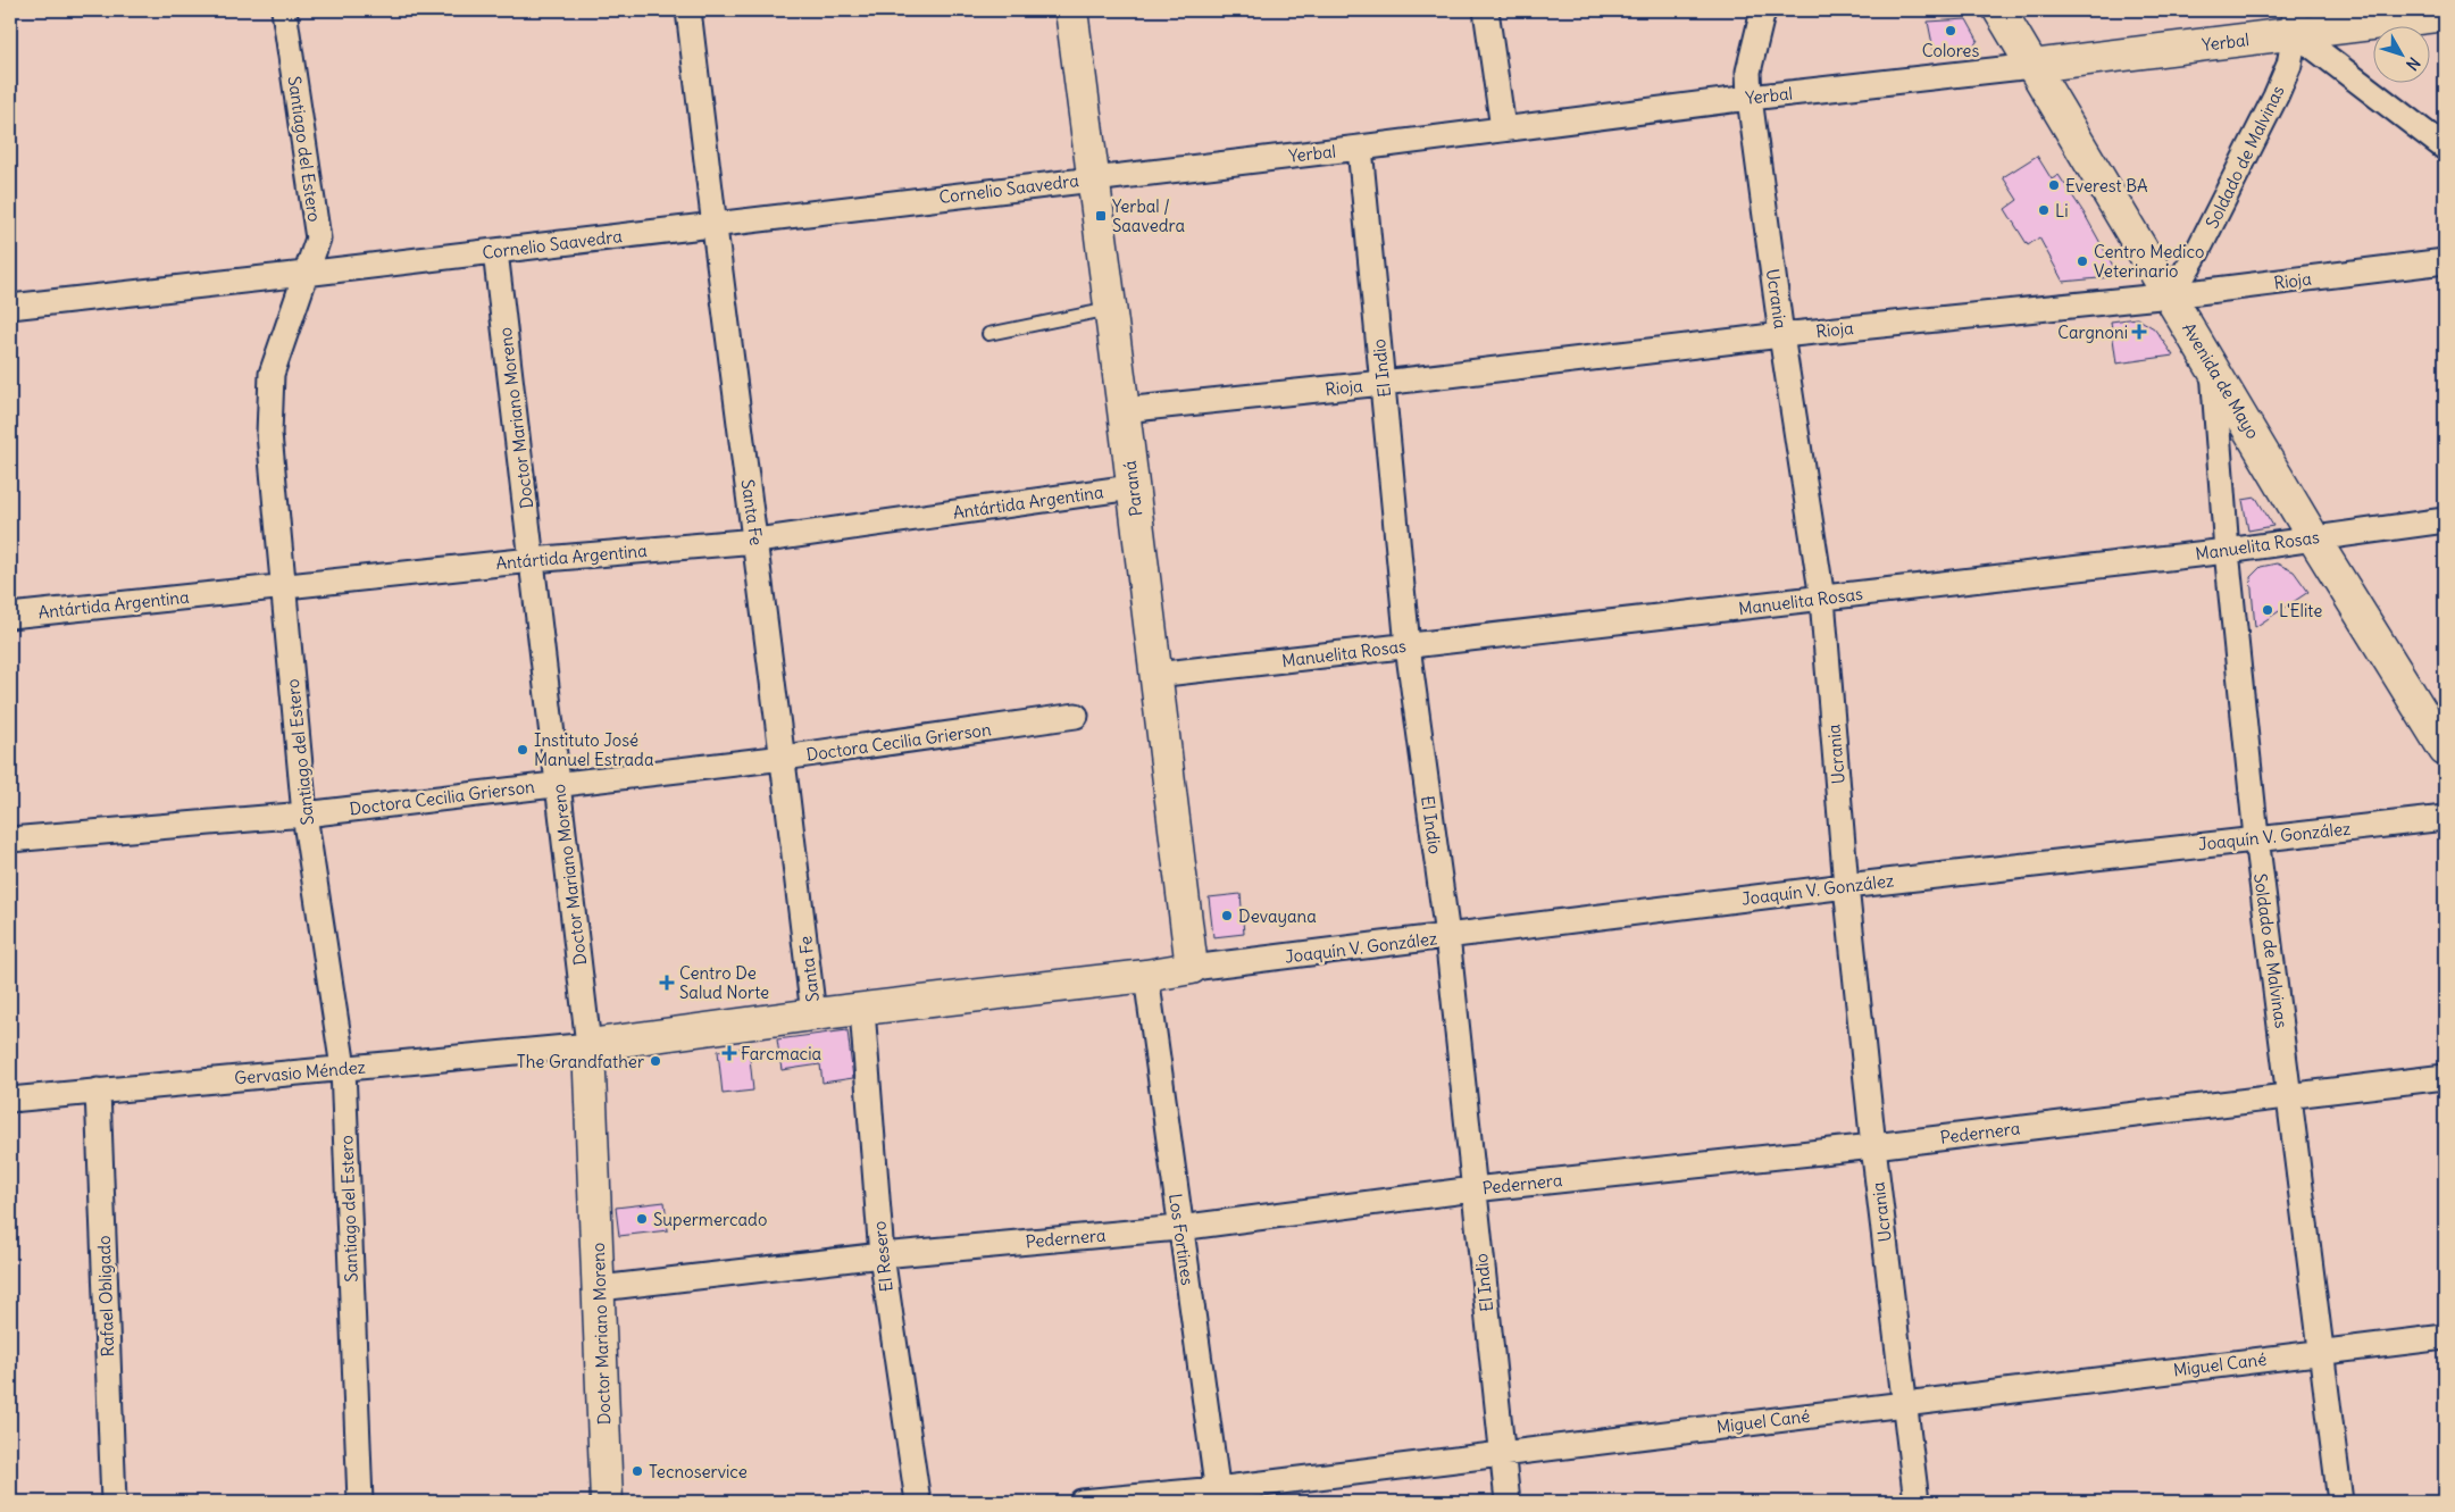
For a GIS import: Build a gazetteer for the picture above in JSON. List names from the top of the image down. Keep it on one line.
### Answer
{"streets":{"street":["Yerbal","Santiago del Estero","Soldado de Malvinas","Cornelio Saavedra","Rioja","Ucrania","El Indio","Avenida de Mayo","Doctor Mariano Moreno","Paraná","Antártida Argentina","Santa Fe","Manuelita Rosas","Doctora Cecilia Grierson","Joaquín V. González","Gervasio Méndez","Pedernera","Los Fortines","El Resero","Rafael Obligado","Miguel Cané"]},"crossings":[["Yerbal","Soldado de Malvinas"],["Yerbal","Cornelio Saavedra"],["Yerbal","Ucrania"],["Yerbal","El Indio"],["Yerbal","Avenida de Mayo"],["Yerbal","Paraná"],["Santiago del Estero","Cornelio Saavedra"],["Santiago del Estero","Antártida Argentina"],["Santiago del Estero","Doctora Cecilia Grierson"],["Santiago del Estero","Gervasio Méndez"],["Soldado de Malvinas","Rioja"],["Soldado de Malvinas","Avenida de Mayo"],["Soldado de Malvinas","Manuelita Rosas"],["Soldado de Malvinas","Joaquín V. González"],["Soldado de Malvinas","Pedernera"],["Soldado de Malvinas","Miguel Cané"],["Cornelio Saavedra","Doctor Mariano Moreno"],["Cornelio Saavedra","Paraná"],["Cornelio Saavedra","Santa Fe"],["Rioja","Ucrania"],["Rioja","El Indio"],["Rioja","Avenida de Mayo"],["Rioja","Paraná"],["Ucrania","Manuelita Rosas"],["Ucrania","Joaquín V. González"],["Ucrania","Pedernera"],["Ucrania","Miguel Cané"],["El Indio","Manuelita Rosas"],["El Indio","Joaquín V. González"],["El Indio","Pedernera"],["El Indio","Miguel Cané"],["Avenida de Mayo","Manuelita Rosas"],["Doctor Mariano Moreno","Antártida Argentina"],["Doctor Mariano Moreno","Doctora Cecilia Grierson"],["Doctor Mariano Moreno","Gervasio Méndez"],["Doctor Mariano Moreno","Pedernera"],["Paraná","Antártida Argentina"],["Paraná","Manuelita Rosas"],["Paraná","Joaquín V. González"],["Antártida Argentina","Santa Fe"],["Santa Fe","Doctora Cecilia Grierson"],["Gervasio Méndez","Rafael Obligado"],["Pedernera","Los Fortines"],["Pedernera","El Resero"],["Los Fortines","Miguel Cané"]],"places":{"other":["Colores","Everest BA","Li","Centro Medico Veterinario","L'Elite","Instituto José Manuel Estrada","Devayana","The Grandfather","Supermercado","Tecnoservice"],"transit":["Yerbal / Saavedra"],"health":["Cargnoni","Centro De Salud Norte","Farcmacia"]},"north":"bottom right"}
